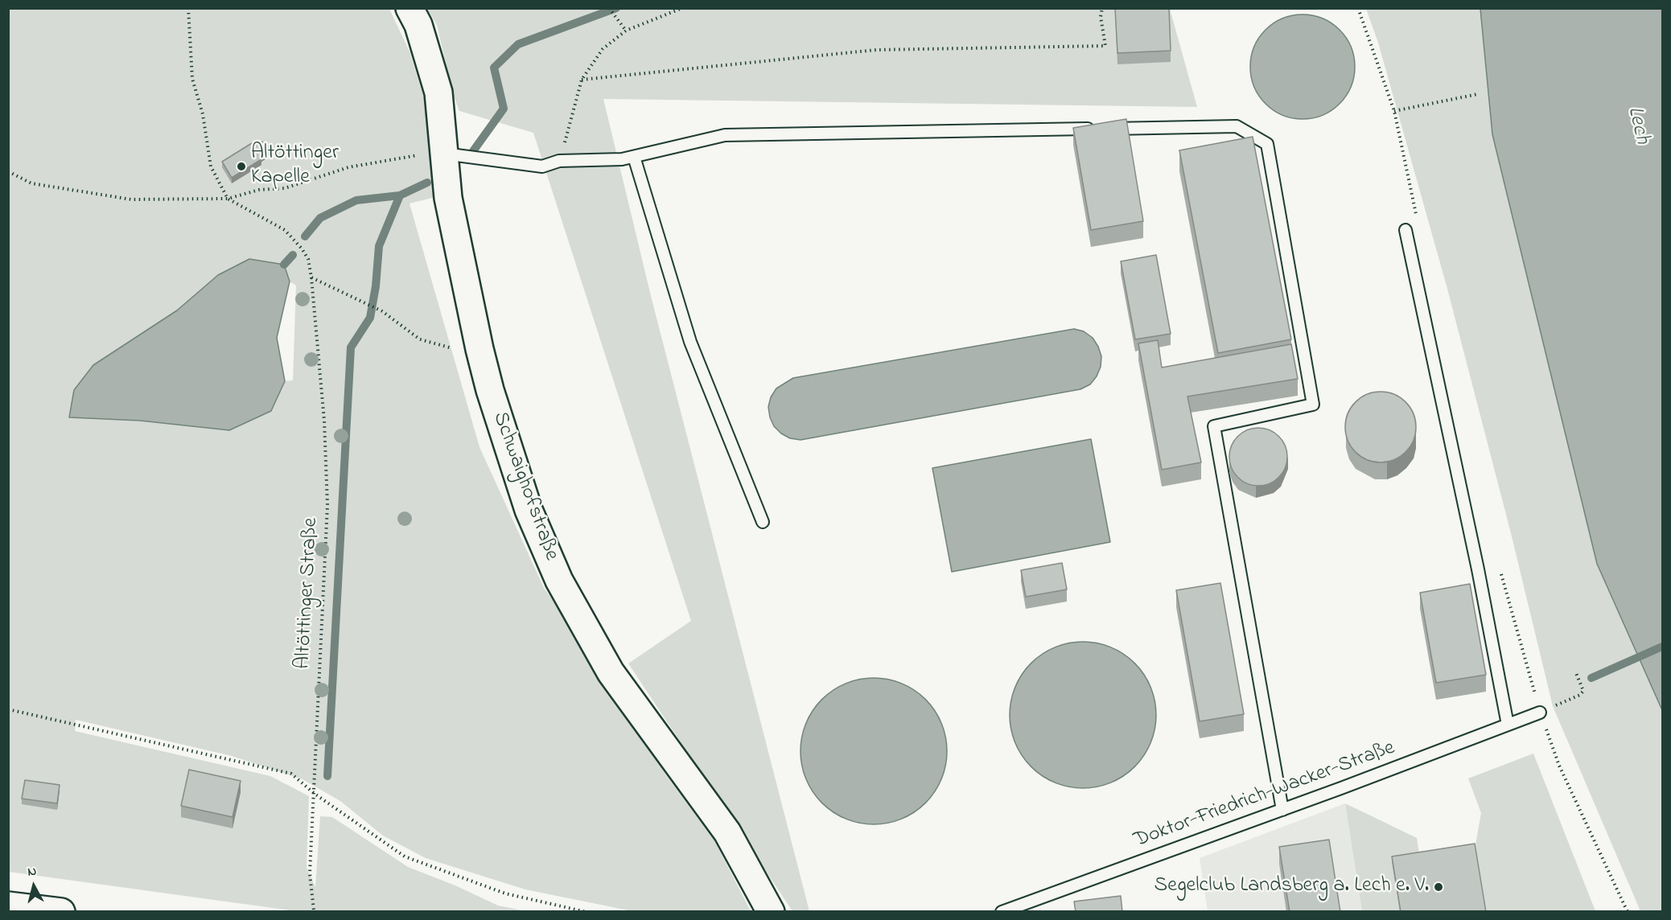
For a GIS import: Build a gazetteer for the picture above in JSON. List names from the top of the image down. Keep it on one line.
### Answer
{"streets":{"main road":["Schwaighofstraße"],"lane":["Doktor-Friedrich-Wacker-Straße"],"path":["Altöttinger Straße"]},"water":["Lech"],"places":["Altöttinger Kapelle","Segelclub Landsberg a. Lech e. V."],"north":"top"}
